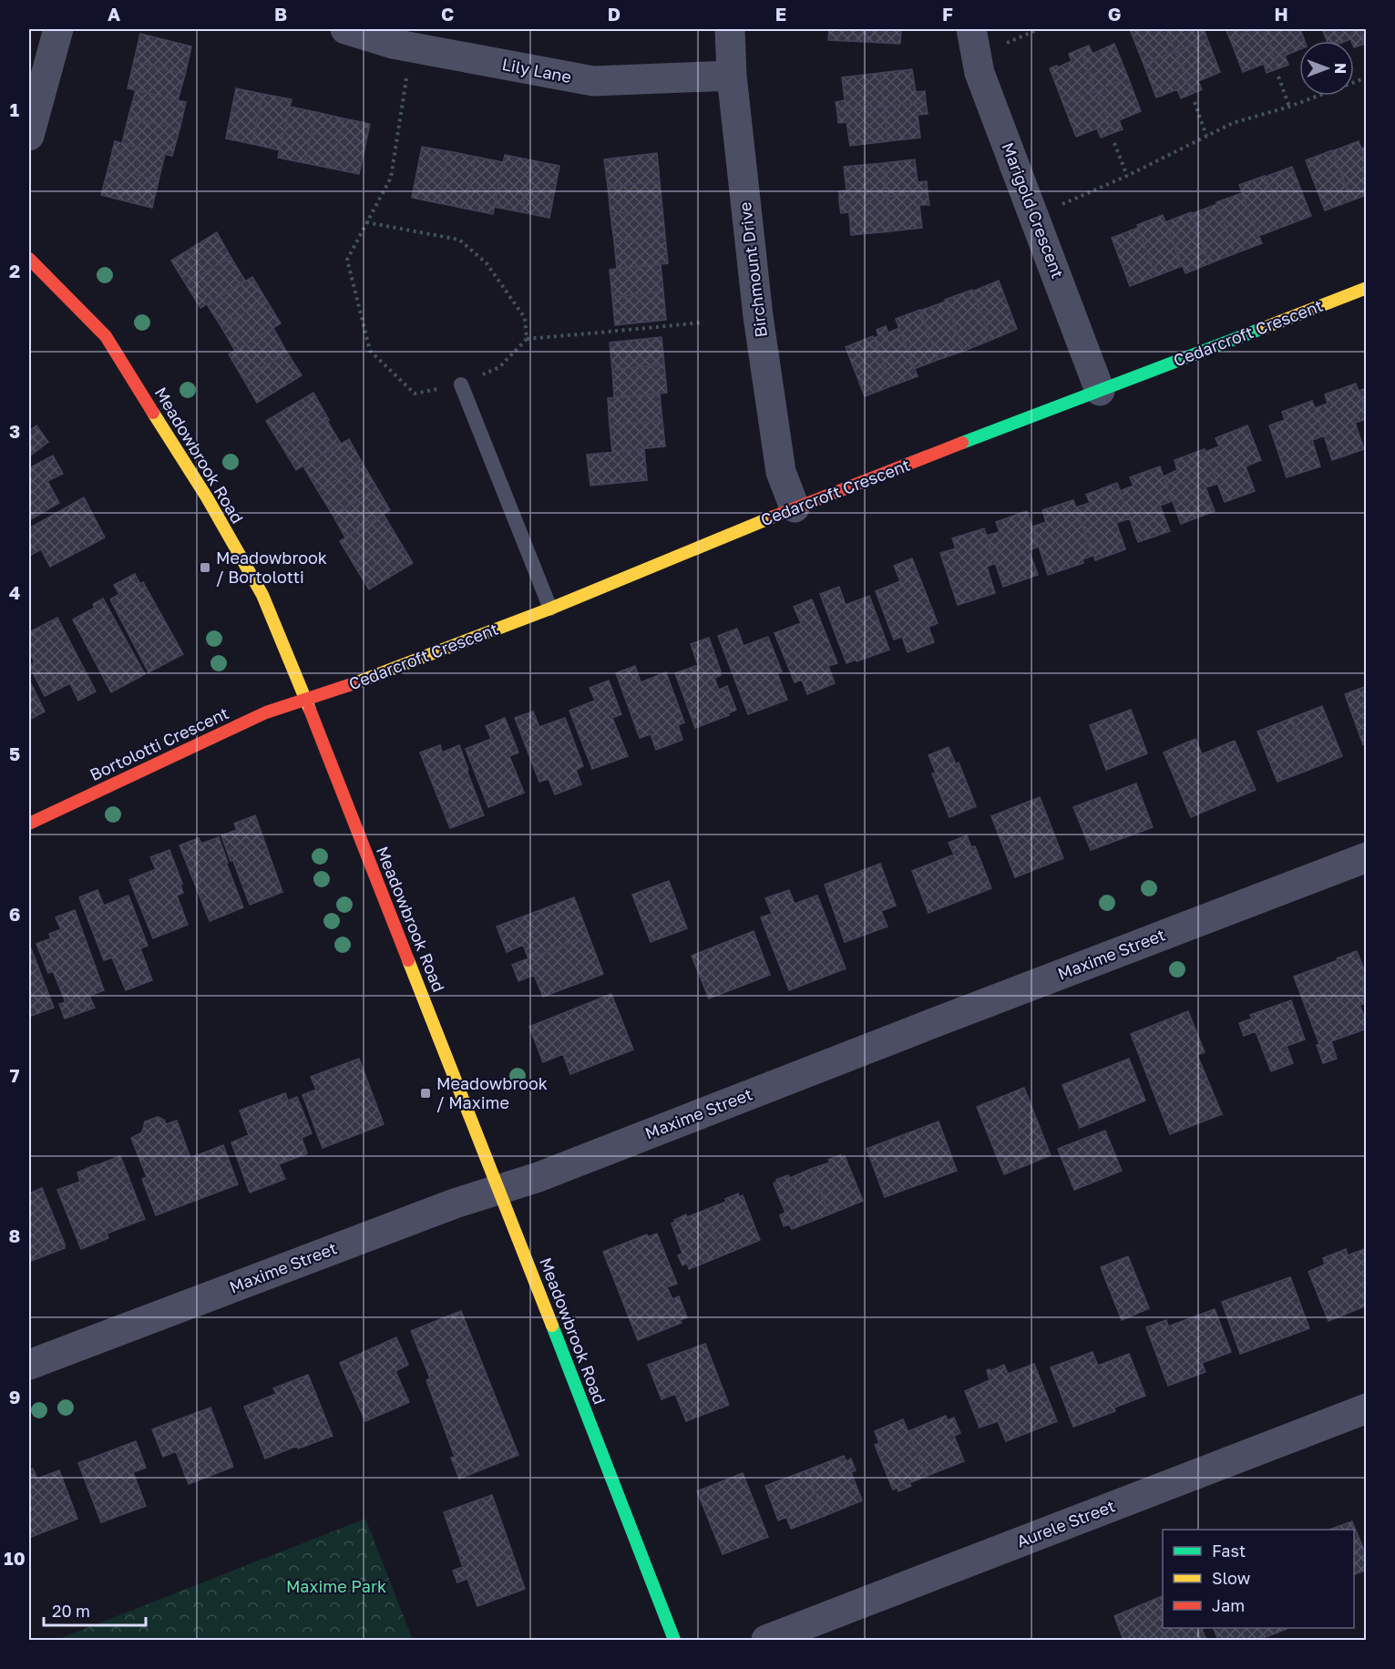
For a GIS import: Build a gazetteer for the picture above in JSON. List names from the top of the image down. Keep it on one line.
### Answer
{"streets":{"street":["Lily Lane","Marigold Crescent","Birchmount Drive","Cedarcroft Crescent","Meadowbrook Road","Bortolotti Crescent","Maxime Street","Aurele Street"]},"crossings":[["Lily Lane","Birchmount Drive"],["Marigold Crescent","Cedarcroft Crescent"],["Birchmount Drive","Cedarcroft Crescent"],["Cedarcroft Crescent","Meadowbrook Road"],["Cedarcroft Crescent","Bortolotti Crescent"],["Meadowbrook Road","Bortolotti Crescent"],["Meadowbrook Road","Maxime Street"]],"parks":["Maxime Park"],"places":{"transit":["Meadowbrook / Bortolotti","Meadowbrook / Maxime"]},"legend":["Fast","Slow","Jam"],"scale_bar":"20 m","north":"right","grid":{"columns":["A","B","C","D","E","F","G","H"],"rows":["1","2","3","4","5","6","7","8","9","10"]}}
